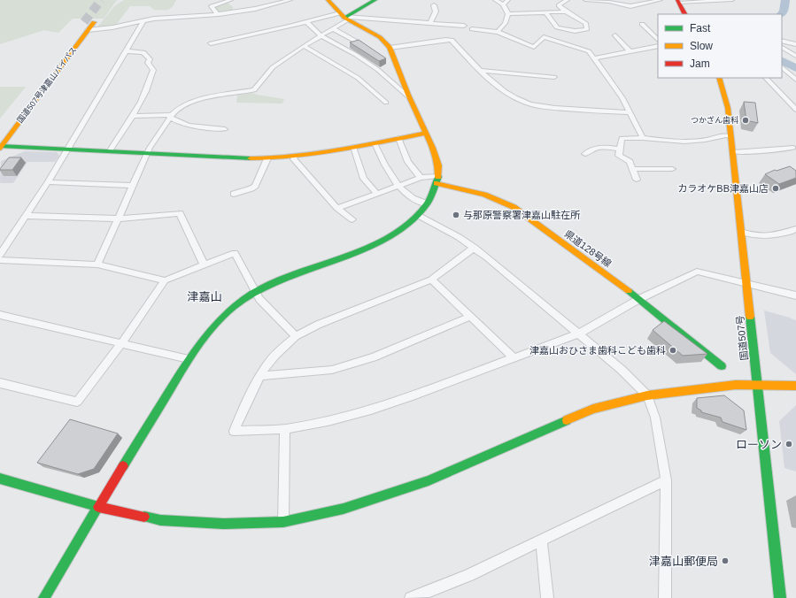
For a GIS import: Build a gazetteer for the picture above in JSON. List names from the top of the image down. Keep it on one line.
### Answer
{"streets":{"main road":["国道507号津嘉山バイパス","県道128号線","国道507号"]},"districts":["津嘉山"],"places":["つかざん歯科","カラオケBB津嘉山店","与那原警察署津嘉山駐在所","津嘉山おひさま歯科こども歯科","ローソン","津嘉山郵便局"],"legend":["Fast","Slow","Jam"]}
